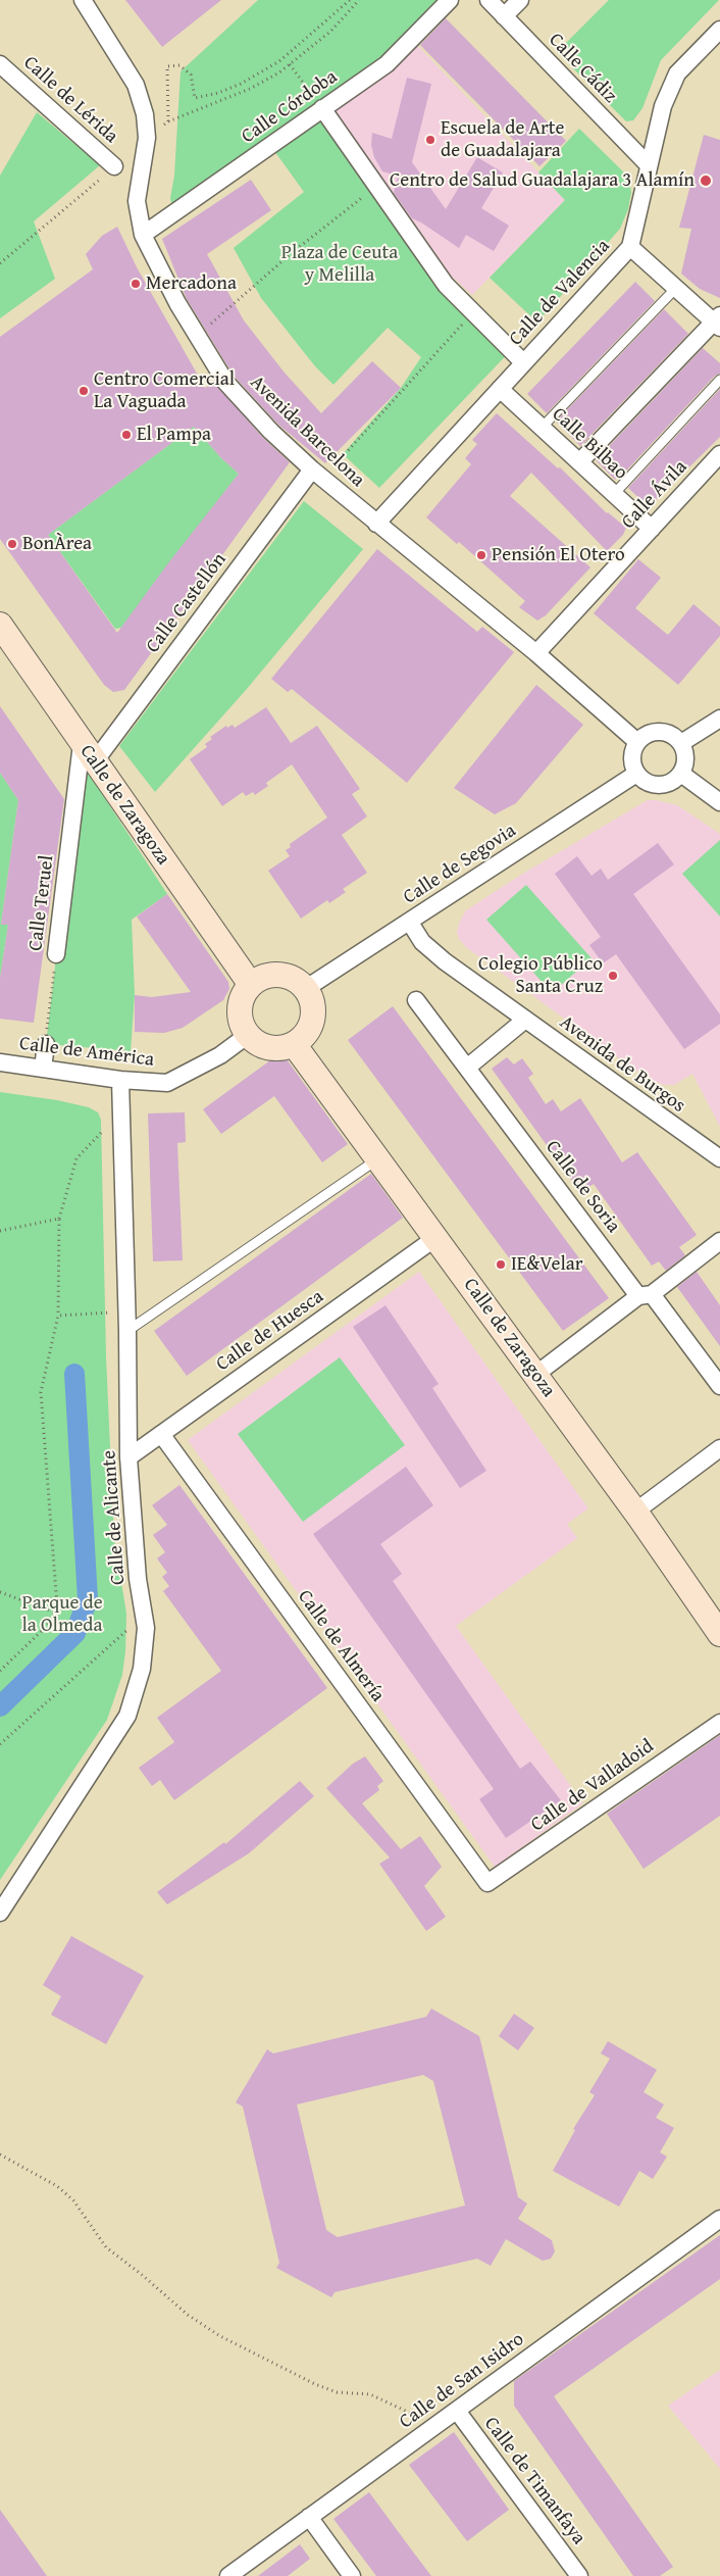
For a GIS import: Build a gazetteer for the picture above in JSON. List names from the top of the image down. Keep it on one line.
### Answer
{"streets":{"street":["Calle Cádiz","Calle de Lérida","Calle Córdoba","Calle de Valencia","Avenida Barcelona","Calle Bilbao","Calle Ávila","Calle Castellón","Calle de Zaragoza","Calle de Segovia","Calle Teruel","Calle de América","Avenida de Burgos","Calle de Soria","Calle de Huesca","Calle de Alicante","Calle de Almería","Calle de Valladoid","Calle de San Isidro","Calle de Timanfaya"]},"crossings":[["Calle Cádiz","Calle de Valencia"],["Calle Córdoba","Avenida Barcelona"],["Calle de Valencia","Avenida Barcelona"],["Calle de Valencia","Calle Bilbao"],["Avenida Barcelona","Calle Ávila"],["Avenida Barcelona","Calle Castellón"],["Avenida Barcelona","Calle de Segovia"],["Calle Bilbao","Calle Ávila"],["Calle Castellón","Calle de Zaragoza"],["Calle Castellón","Calle Teruel"],["Calle de Zaragoza","Calle de Segovia"],["Calle de Zaragoza","Calle Teruel"],["Calle de Zaragoza","Calle de América"],["Calle de Zaragoza","Calle de Huesca"],["Calle de Segovia","Calle de América"],["Calle de Segovia","Avenida de Burgos"],["Calle de América","Calle de Alicante"],["Calle de Huesca","Calle de Alicante"],["Calle de Huesca","Calle de Almería"],["Calle de Almería","Calle de Valladoid"],["Calle de San Isidro","Calle de Timanfaya"]],"parks":["Plaza de Ceuta y Melilla","Parque de la Olmeda"],"places":["Escuela de Arte de Guadalajara","Centro de Salud Guadalajara 3 Alamín","Mercadona","Centro Comercial La Vaguada","El Pampa","BonÀrea","Pensión El Otero","Colegio Público Santa Cruz","IE&Velar"]}
